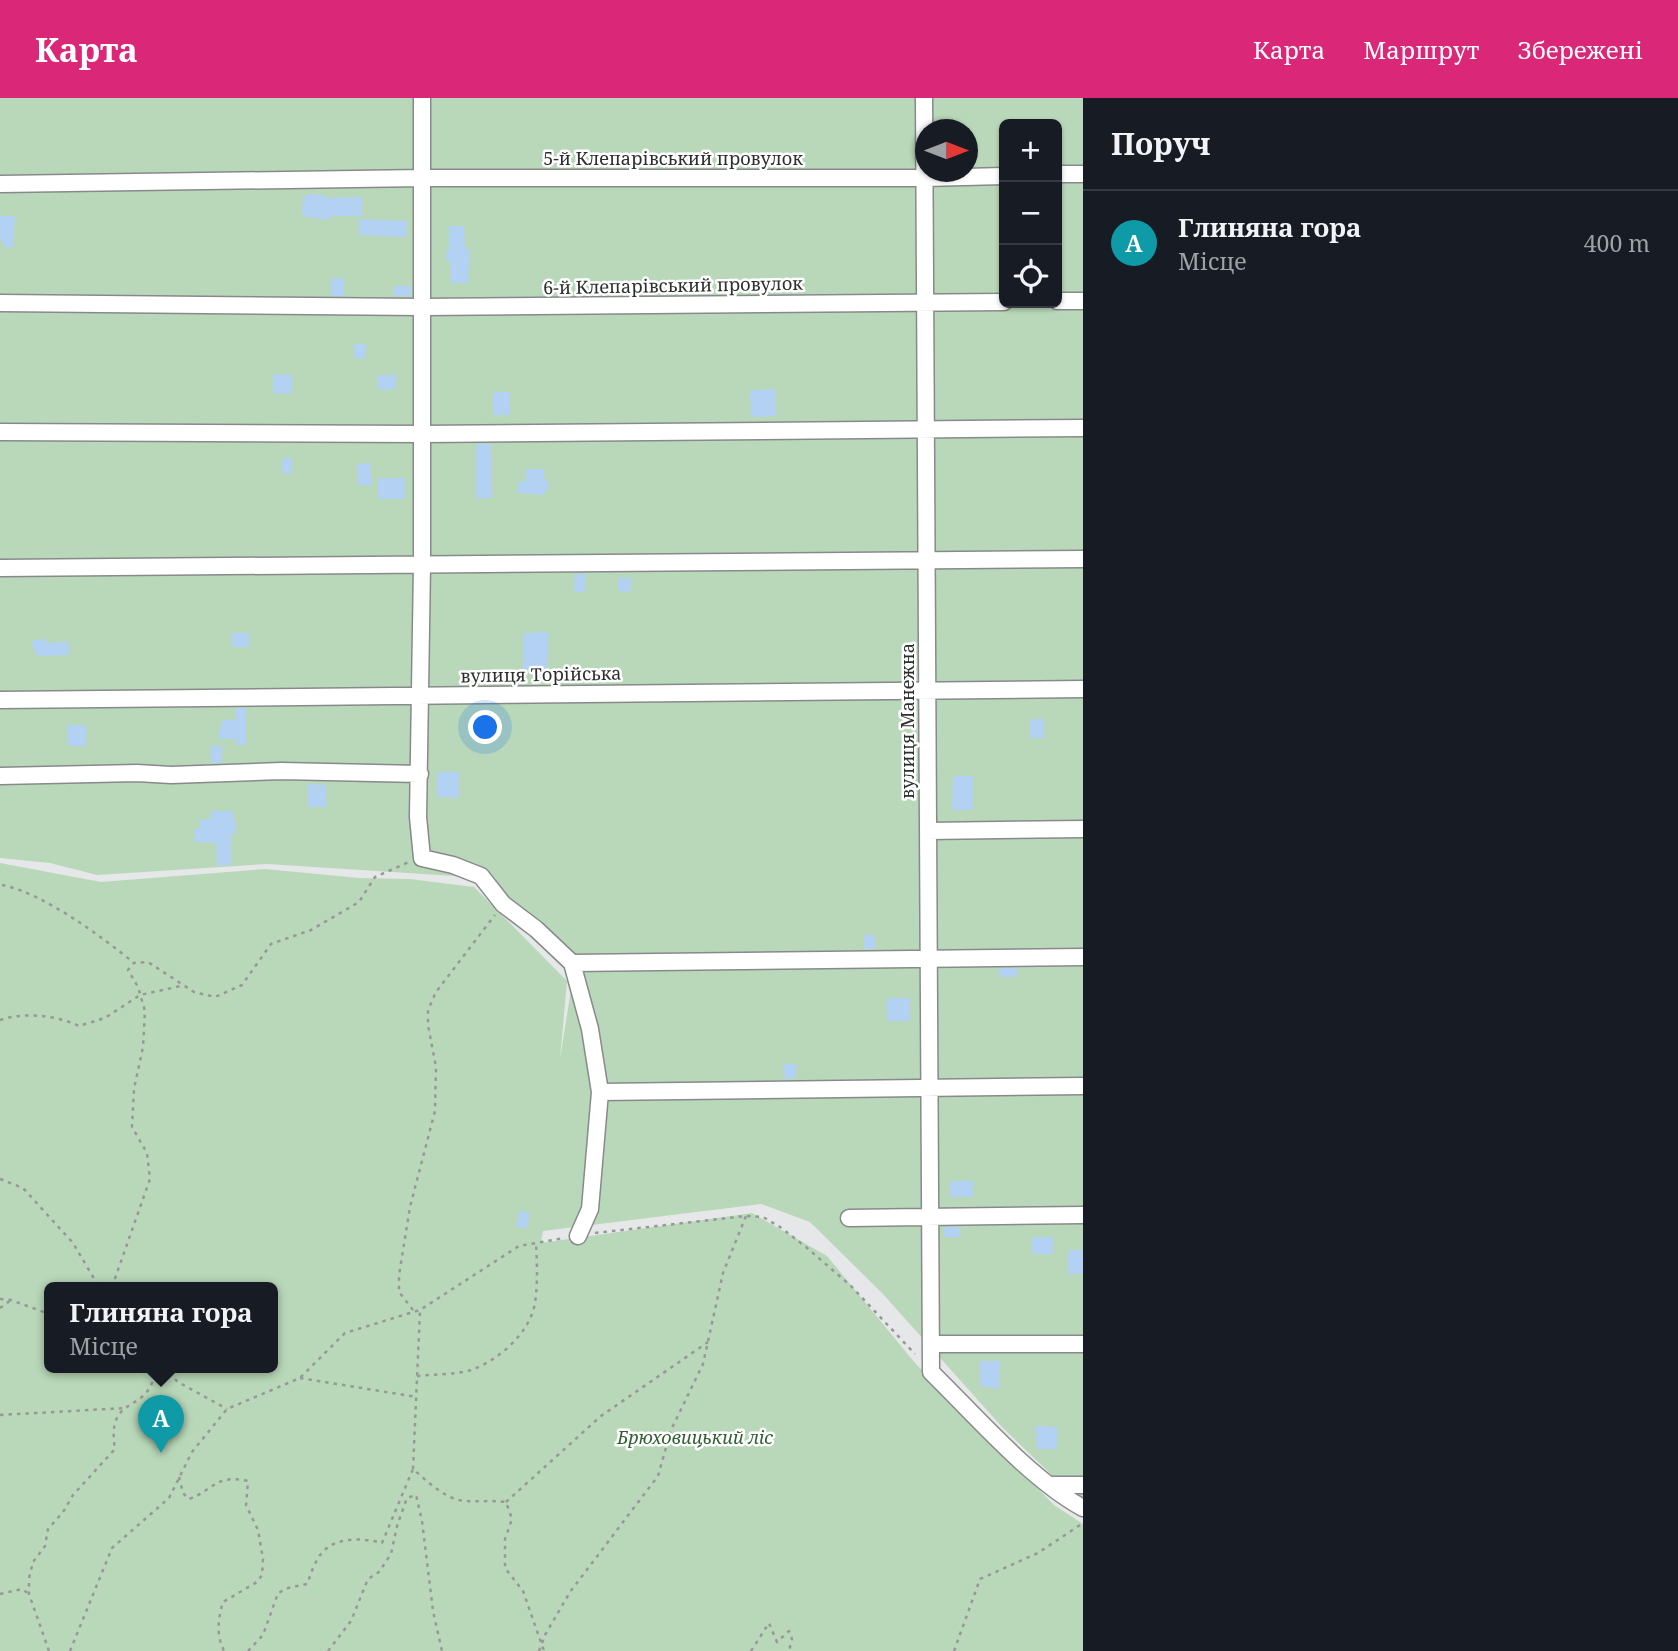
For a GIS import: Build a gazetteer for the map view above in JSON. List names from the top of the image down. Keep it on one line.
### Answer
{"streets":{"street":["5-й Клепарівський провулок","6-й Клепарівський провулок","вулиця Торійська","вулиця Манежна"]},"crossings":[["6-й Клепарівський провулок","вулиця Манежна"],["вулиця Торійська","вулиця Манежна"]],"parks":["Брюховицький ліс"],"north":"right","page":{"header":"Карта","nav":["Карта","Маршрут","Збережені"],"heading":"Поруч","map_buttons":["+","−"],"list":[{"mark":"A","name":"Глиняна гора","note":"Місце","value":"400 m"}],"popup":["Глиняна гора","Місце"],"pins":"A"}}
